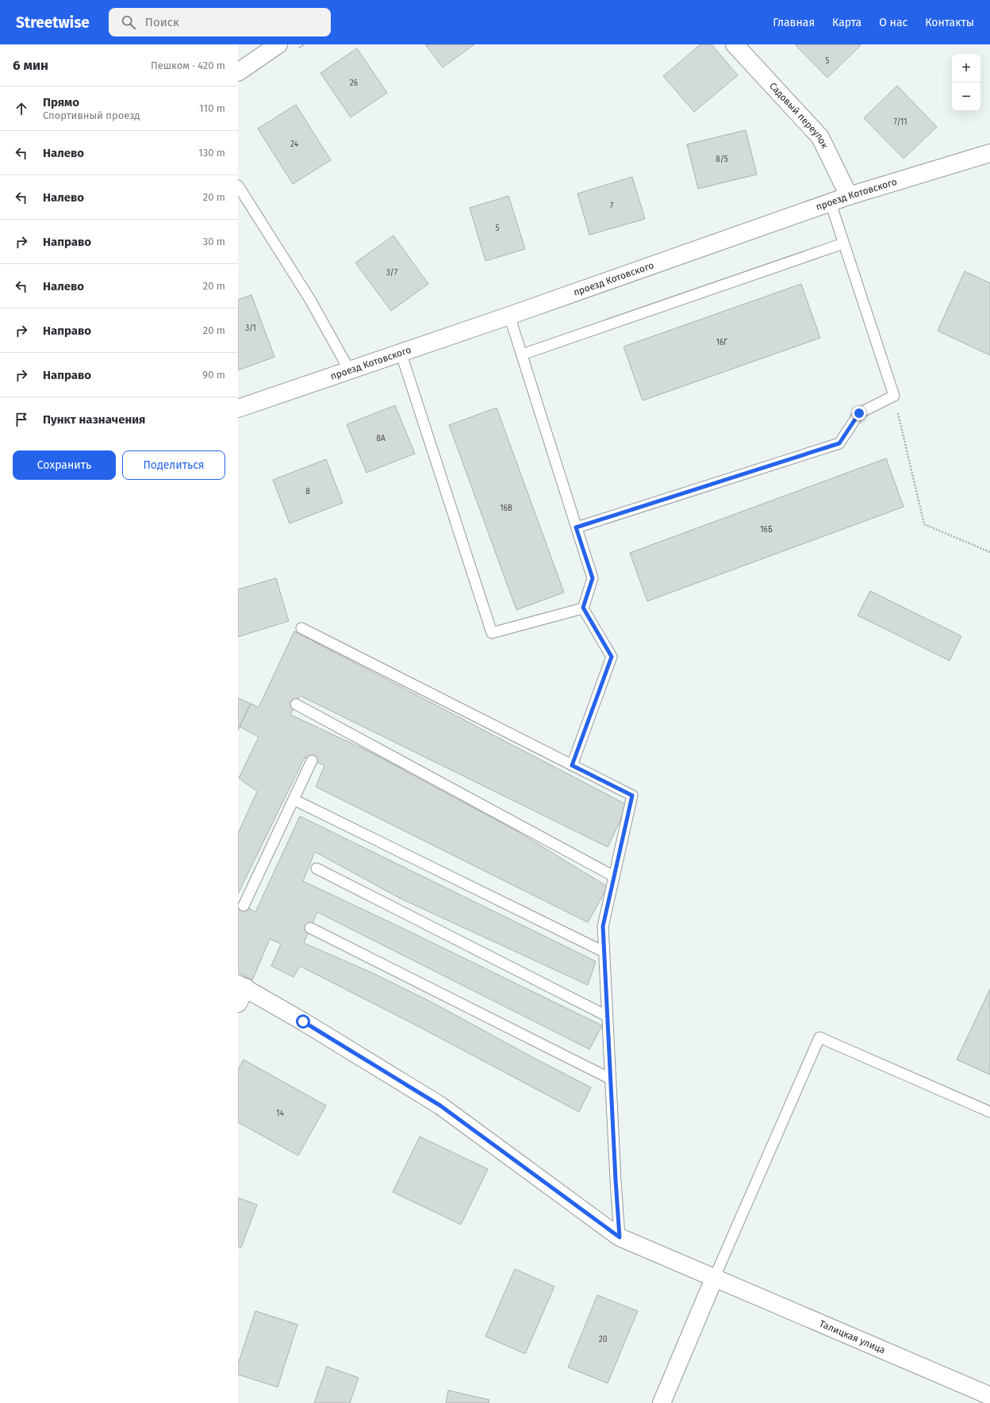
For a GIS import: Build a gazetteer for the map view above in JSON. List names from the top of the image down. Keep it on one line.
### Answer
{"streets":{"street":["Садовый переулок","проезд Котовского","Талицкая улица"]},"crossings":[["Садовый переулок","проезд Котовского"]],"house_numbers":["5","26","7/11","24","8/5","7","5","3/7","3/1","16Г","8А","8","16В","16Б","14","20"],"page":{"header":"Streetwise","search":"Поиск","nav":["Главная","Карта","О нас","Контакты"],"heading":["6 мин","Пешком · 420 m"],"map_buttons":["+","−"],"list":[["Прямо","Спортивный проезд","110 m"],["Налево","130 m"],["Налево","20 m"],["Направо","30 m"],["Налево","20 m"],["Направо","20 m"],["Направо","90 m"],"Пункт назначения"],"buttons":["Сохранить","Поделиться"]}}
